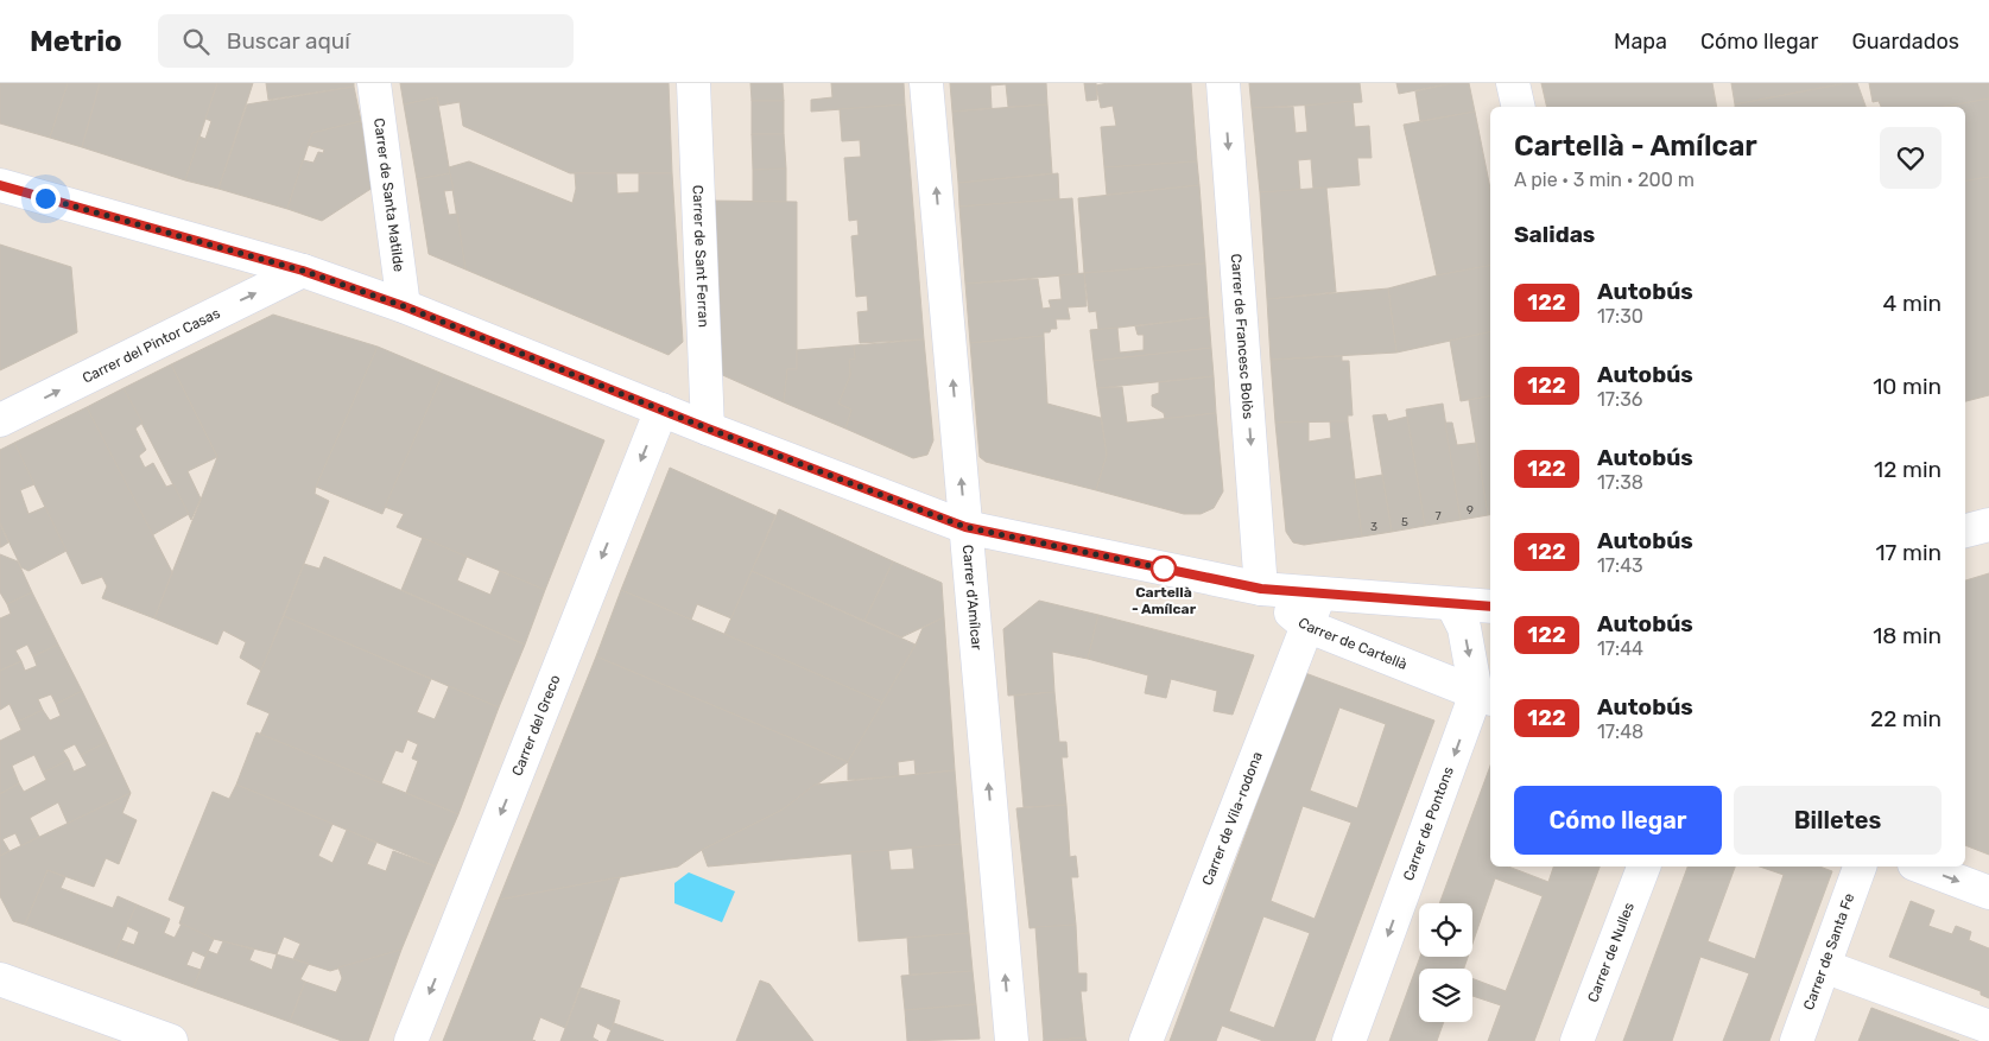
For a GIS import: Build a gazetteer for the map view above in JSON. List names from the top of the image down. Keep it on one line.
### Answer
{"streets":{"street":["Carrer de Santa Matilde","Carrer de Sant Ferran","Carrer de Francesc Bolòs","Carrer del Pintor Casas","Carrer d'Amílcar","Carrer de Cartellà","Carrer del Greco","Carrer de Vila-rodona","Carrer de Pontons","Carrer de Nulles","Carrer de Santa Fe"]},"crossings":[["Carrer de Santa Matilde","Carrer de Cartellà"],["Carrer de Sant Ferran","Carrer de Cartellà"],["Carrer de Francesc Bolòs","Carrer de Cartellà"],["Carrer del Pintor Casas","Carrer de Cartellà"],["Carrer d'Amílcar","Carrer de Cartellà"],["Carrer de Cartellà","Carrer del Greco"],["Carrer de Cartellà","Carrer de Vila-rodona"],["Carrer de Cartellà","Carrer de Pontons"]],"one_way":["Carrer de Francesc Bolòs","Carrer del Pintor Casas","Carrer d'Amílcar","Carrer del Greco","Carrer de Pontons"],"places":["Cartellà - Amílcar"],"lines":["bus line 122"],"house_numbers":["9","7","5","3"],"page":{"header":"Metrio","search":"Buscar aquí","nav":["Mapa","Cómo llegar","Guardados"],"heading":[["Cartellà - Amílcar","A pie · 3 min · 200 m"],"Salidas"],"list":[{"mark":"122","name":"Autobús","note":"17:30","value":"4 min"},{"mark":"122","name":"Autobús","note":"17:36","value":"10 min"},{"mark":"122","name":"Autobús","note":"17:38","value":"12 min"},{"mark":"122","name":"Autobús","note":"17:43","value":"17 min"},{"mark":"122","name":"Autobús","note":"17:44","value":"18 min"},{"mark":"122","name":"Autobús","note":"17:48","value":"22 min"}],"buttons":["Cómo llegar","Billetes"]}}
